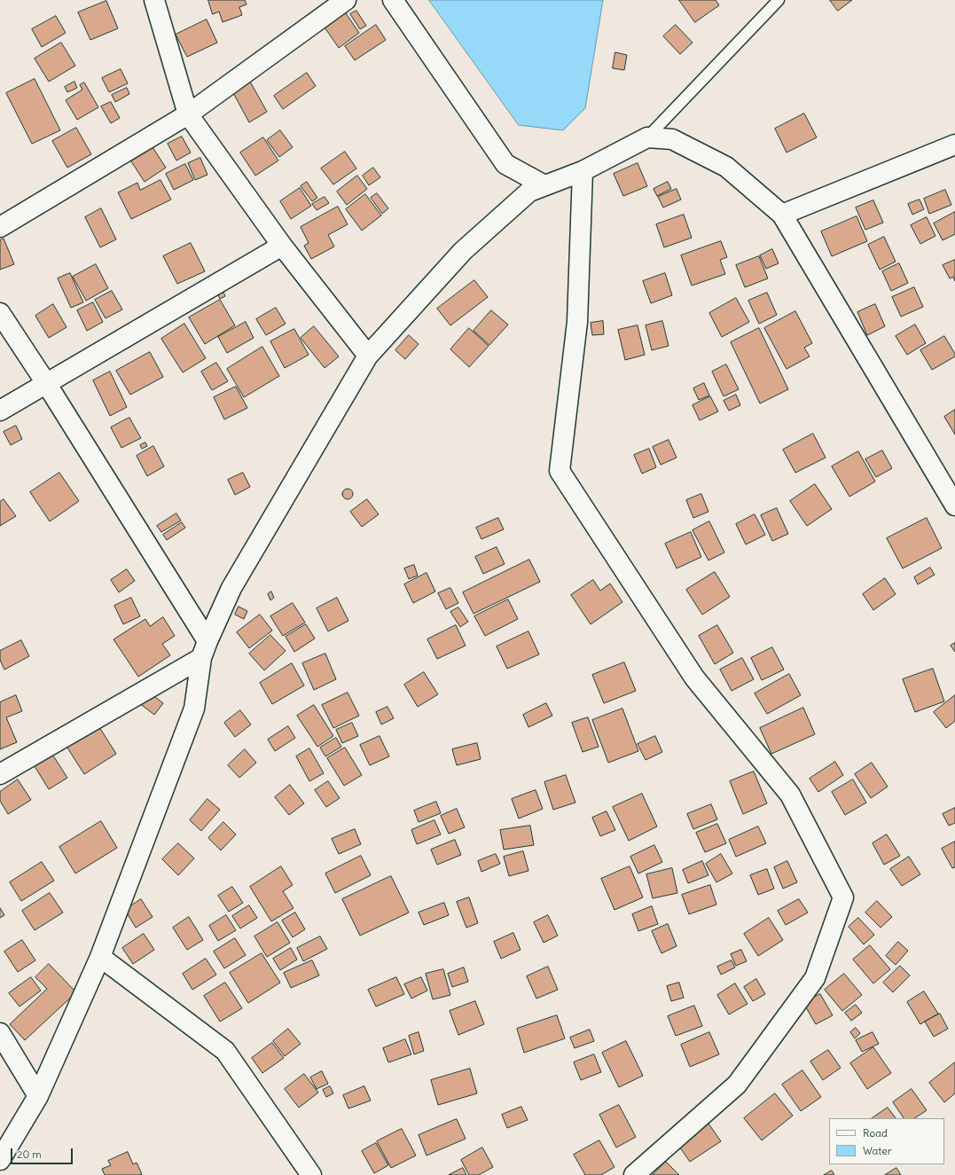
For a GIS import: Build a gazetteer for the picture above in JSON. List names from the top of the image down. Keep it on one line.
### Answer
{"legend":["Road","Water"],"scale_bar":"20 m"}
